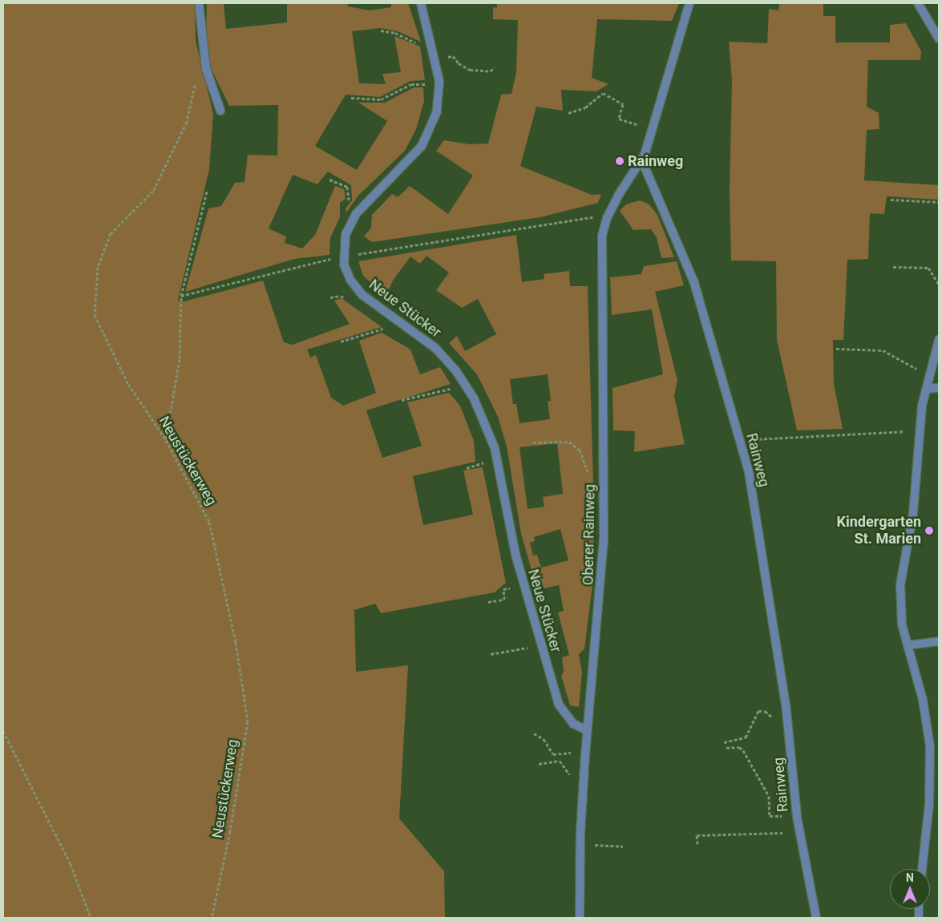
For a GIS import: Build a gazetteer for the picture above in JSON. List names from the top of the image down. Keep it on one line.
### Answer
{"streets":{"street":["Neue Stücker","Rainweg","Oberer Rainweg"],"path":["Neustückerweg"]},"crossings":[["Neue Stücker","Oberer Rainweg"],["Rainweg","Oberer Rainweg"]],"places":["Rainweg","Kindergarten St. Marien"],"north":"top"}
